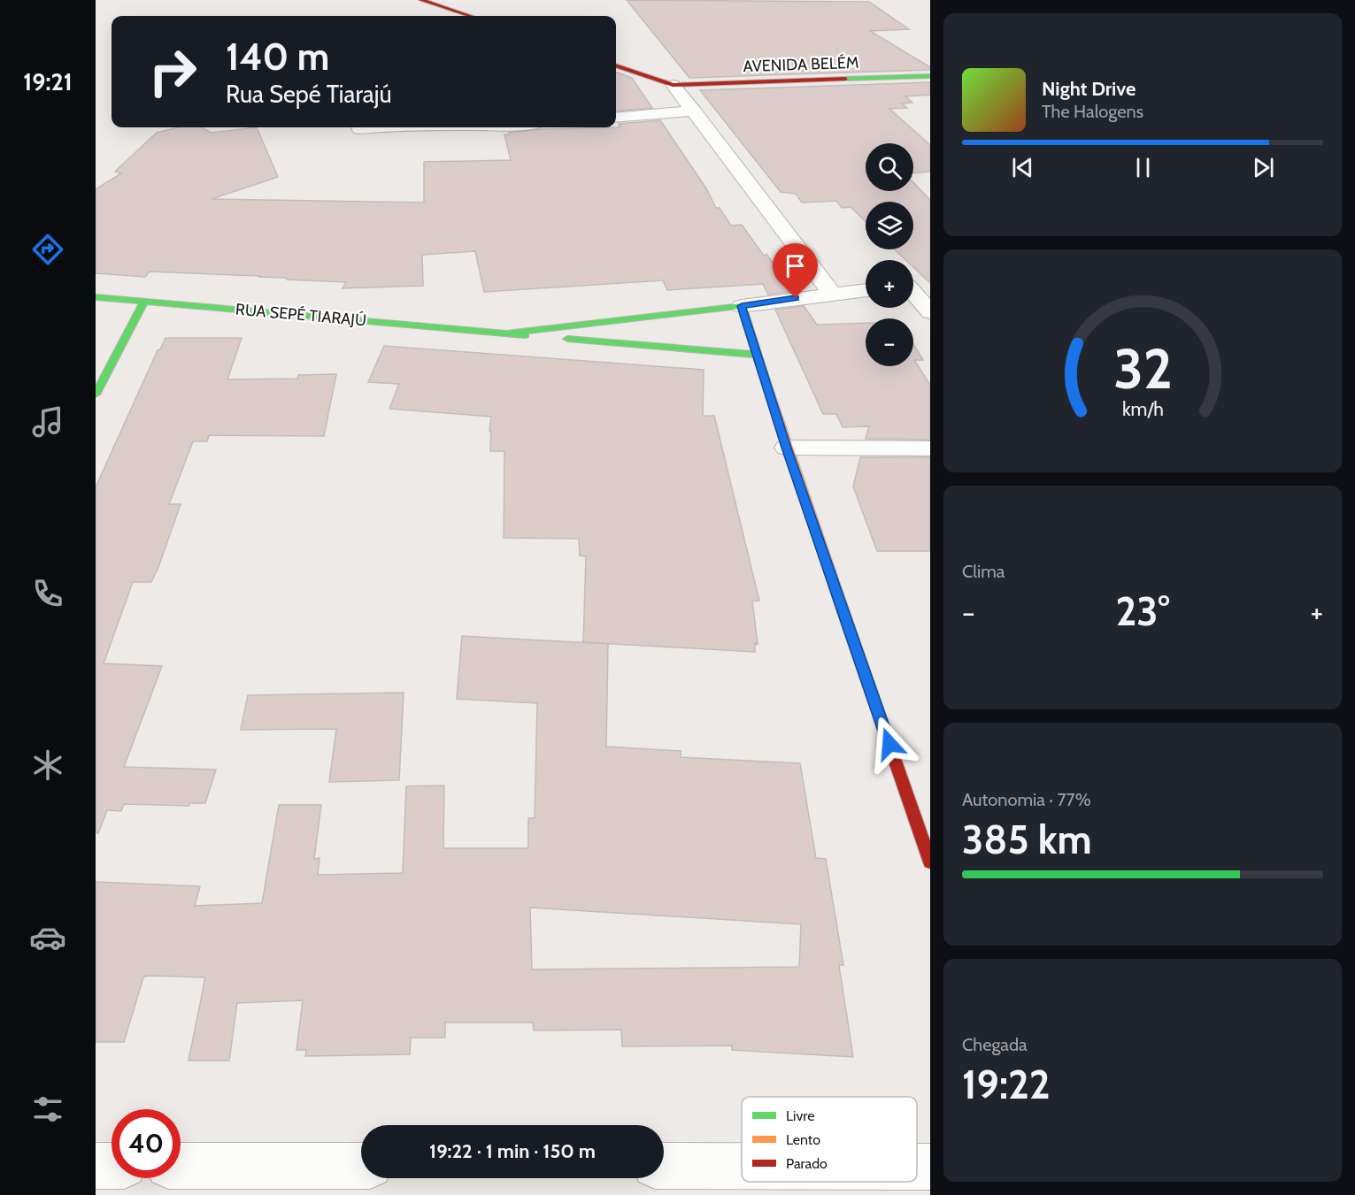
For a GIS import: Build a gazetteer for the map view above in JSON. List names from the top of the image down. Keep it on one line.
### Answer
{"streets":{"street":["AVENIDA BELÉM","RUA SEPÉ TIARAJÚ"]},"legend":["Livre","Lento","Parado"],"page":{"tabs":"19:21","turn":["140 m","Rua Sepé Tiarajú"],"song":["Night Drive","The Halogens"],"map_buttons":["+","−"],"tile":["Clima",["Autonomia · 77%","385 km"],["Chegada","19:22"]],"heat":["−","23°","+"],"limit":"40","trip":"19:22 · 1 min · 150 m","gauge":["32","km/h"]}}
